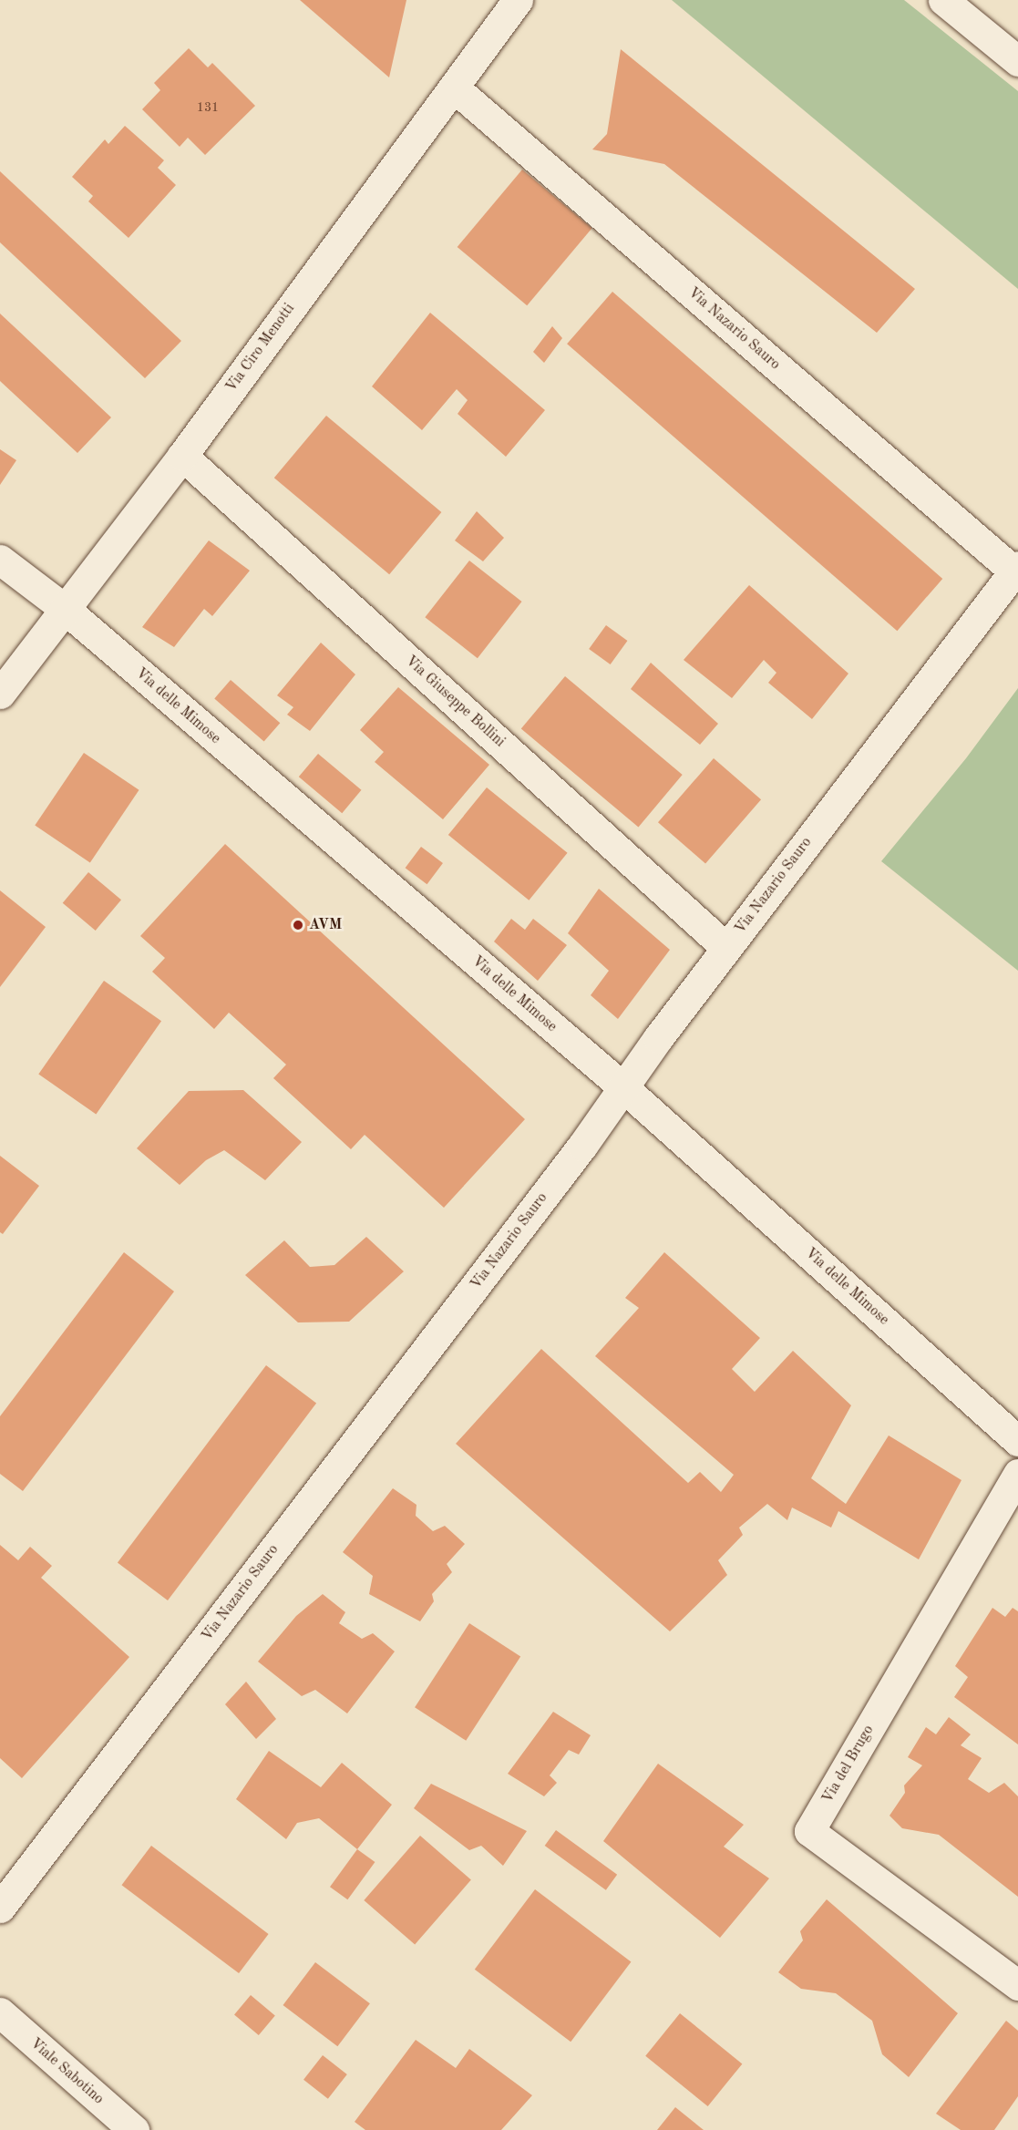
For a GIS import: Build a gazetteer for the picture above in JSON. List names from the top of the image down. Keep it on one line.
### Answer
{"streets":{"street":["Via Nazario Sauro","Via Ciro Menotti","Via Giuseppe Bollini","Via delle Mimose","Via del Brugo","Viale Sabotino"]},"crossings":[["Via Nazario Sauro","Via Ciro Menotti"],["Via Nazario Sauro","Via Giuseppe Bollini"],["Via Nazario Sauro","Via delle Mimose"],["Via Ciro Menotti","Via Giuseppe Bollini"],["Via Ciro Menotti","Via delle Mimose"]],"places":["AVM"],"house_numbers":["131"]}
